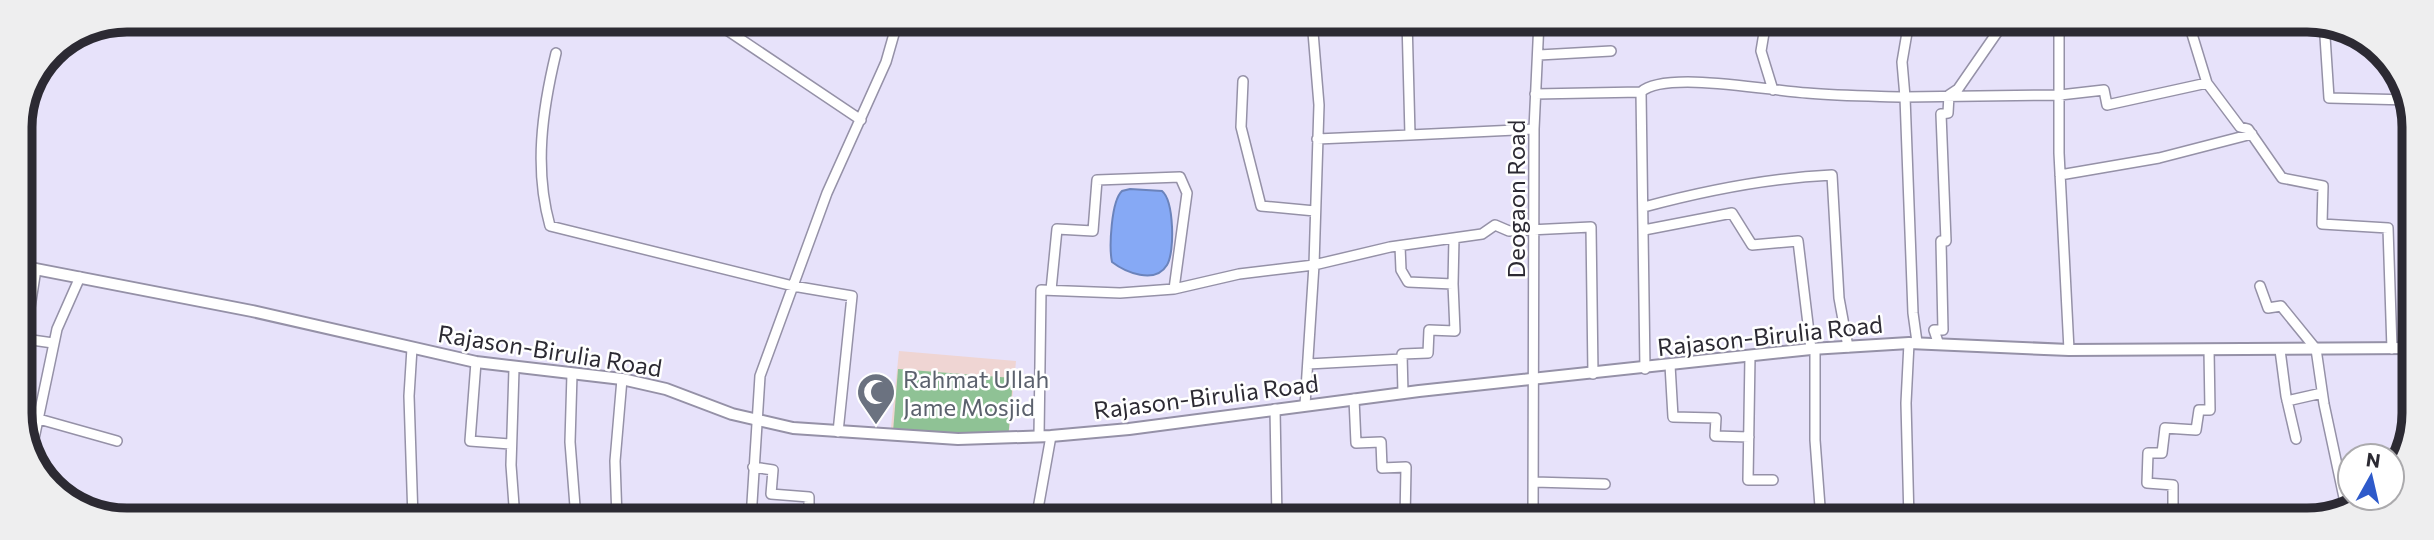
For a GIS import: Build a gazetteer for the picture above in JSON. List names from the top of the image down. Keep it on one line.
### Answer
{"streets":{"street":["Deogaon Road","Rajason-Birulia Road"]},"crossings":[["Deogaon Road","Rajason-Birulia Road"]],"places":{"mosque":["Rahmat Ullah Jame Mosjid"]},"north":"top"}
